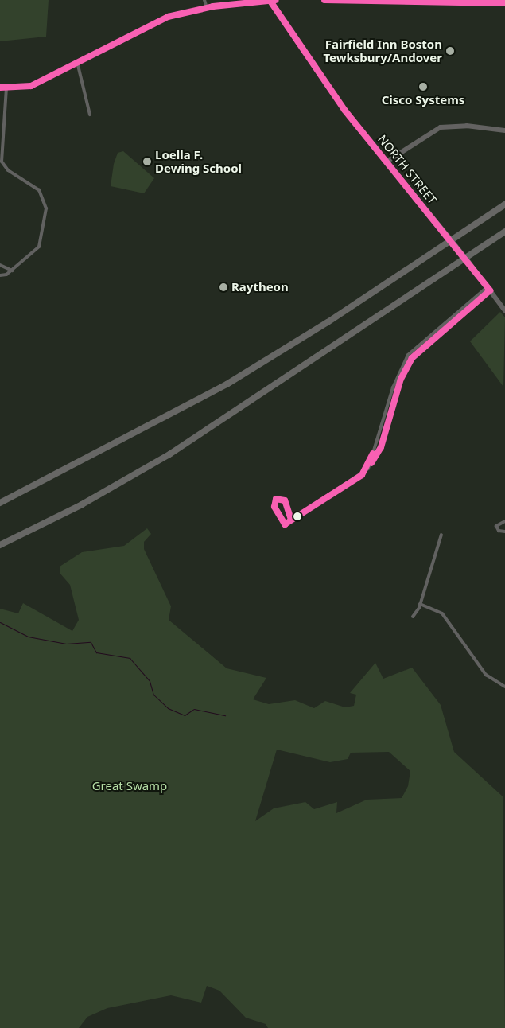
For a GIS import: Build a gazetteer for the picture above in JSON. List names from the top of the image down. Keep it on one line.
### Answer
{"streets":{"main road":["NORTH STREET"]},"parks":["Great Swamp"],"places":["Fairfield Inn Boston Tewksbury/Andover","Cisco Systems","Loella F. Dewing School","Raytheon"]}
